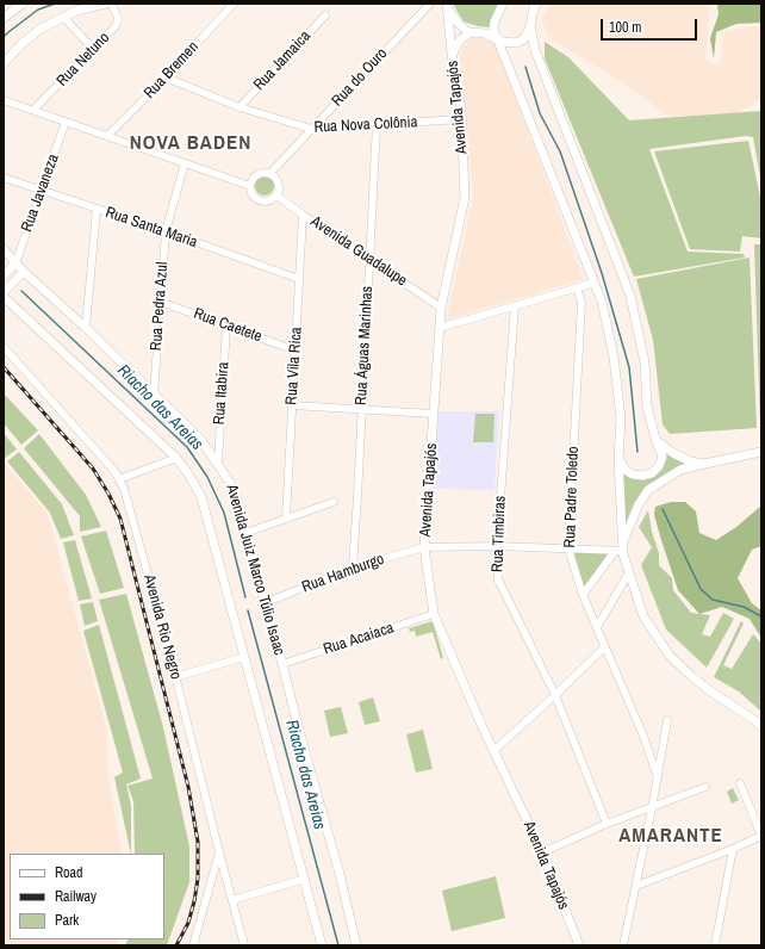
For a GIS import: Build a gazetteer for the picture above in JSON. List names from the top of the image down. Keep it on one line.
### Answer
{"streets":{"main road":["Avenida Tapajós","Avenida Juiz Marco Túlio Isaac"],"street":["Rua Netuno","Rua Jamaica","Rua Bremen","Rua do Ouro","Rua Nova Colônia","Rua Javaneza","Rua Santa Maria","Avenida Guadalupe","Rua Pedra Azul","Rua Caetete","Rua Águas Marinhas","Rua Vila Rica","Rua Itabira","Rua Padre Toledo","Rua Timbiras","Rua Hamburgo","Avenida Rio Negro","Rua Acaiaca"]},"crossings":[["Rua Jamaica","Rua Nova Colônia"],["Rua Bremen","Rua Nova Colônia"],["Rua do Ouro","Rua Nova Colônia"],["Rua do Ouro","Avenida Guadalupe"],["Avenida Tapajós","Rua Nova Colônia"],["Avenida Tapajós","Avenida Guadalupe"],["Avenida Tapajós","Rua Hamburgo"],["Avenida Tapajós","Rua Acaiaca"],["Rua Nova Colônia","Rua Águas Marinhas"],["Rua Javaneza","Rua Santa Maria"],["Rua Javaneza","Avenida Juiz Marco Túlio Isaac"],["Rua Santa Maria","Rua Pedra Azul"],["Rua Santa Maria","Rua Vila Rica"],["Avenida Guadalupe","Rua Águas Marinhas"],["Avenida Guadalupe","Rua Vila Rica"],["Rua Pedra Azul","Rua Caetete"],["Rua Pedra Azul","Avenida Juiz Marco Túlio Isaac"],["Rua Caetete","Rua Vila Rica"],["Rua Caetete","Rua Itabira"],["Rua Águas Marinhas","Rua Hamburgo"],["Rua Itabira","Avenida Juiz Marco Túlio Isaac"],["Rua Padre Toledo","Rua Hamburgo"],["Rua Timbiras","Rua Hamburgo"],["Avenida Juiz Marco Túlio Isaac","Rua Hamburgo"],["Avenida Juiz Marco Túlio Isaac","Rua Acaiaca"]],"districts":["NOVA BADEN","AMARANTE"],"water":["Riacho das Areias"],"legend":["Road","Railway","Park"],"scale_bar":"100 m"}
